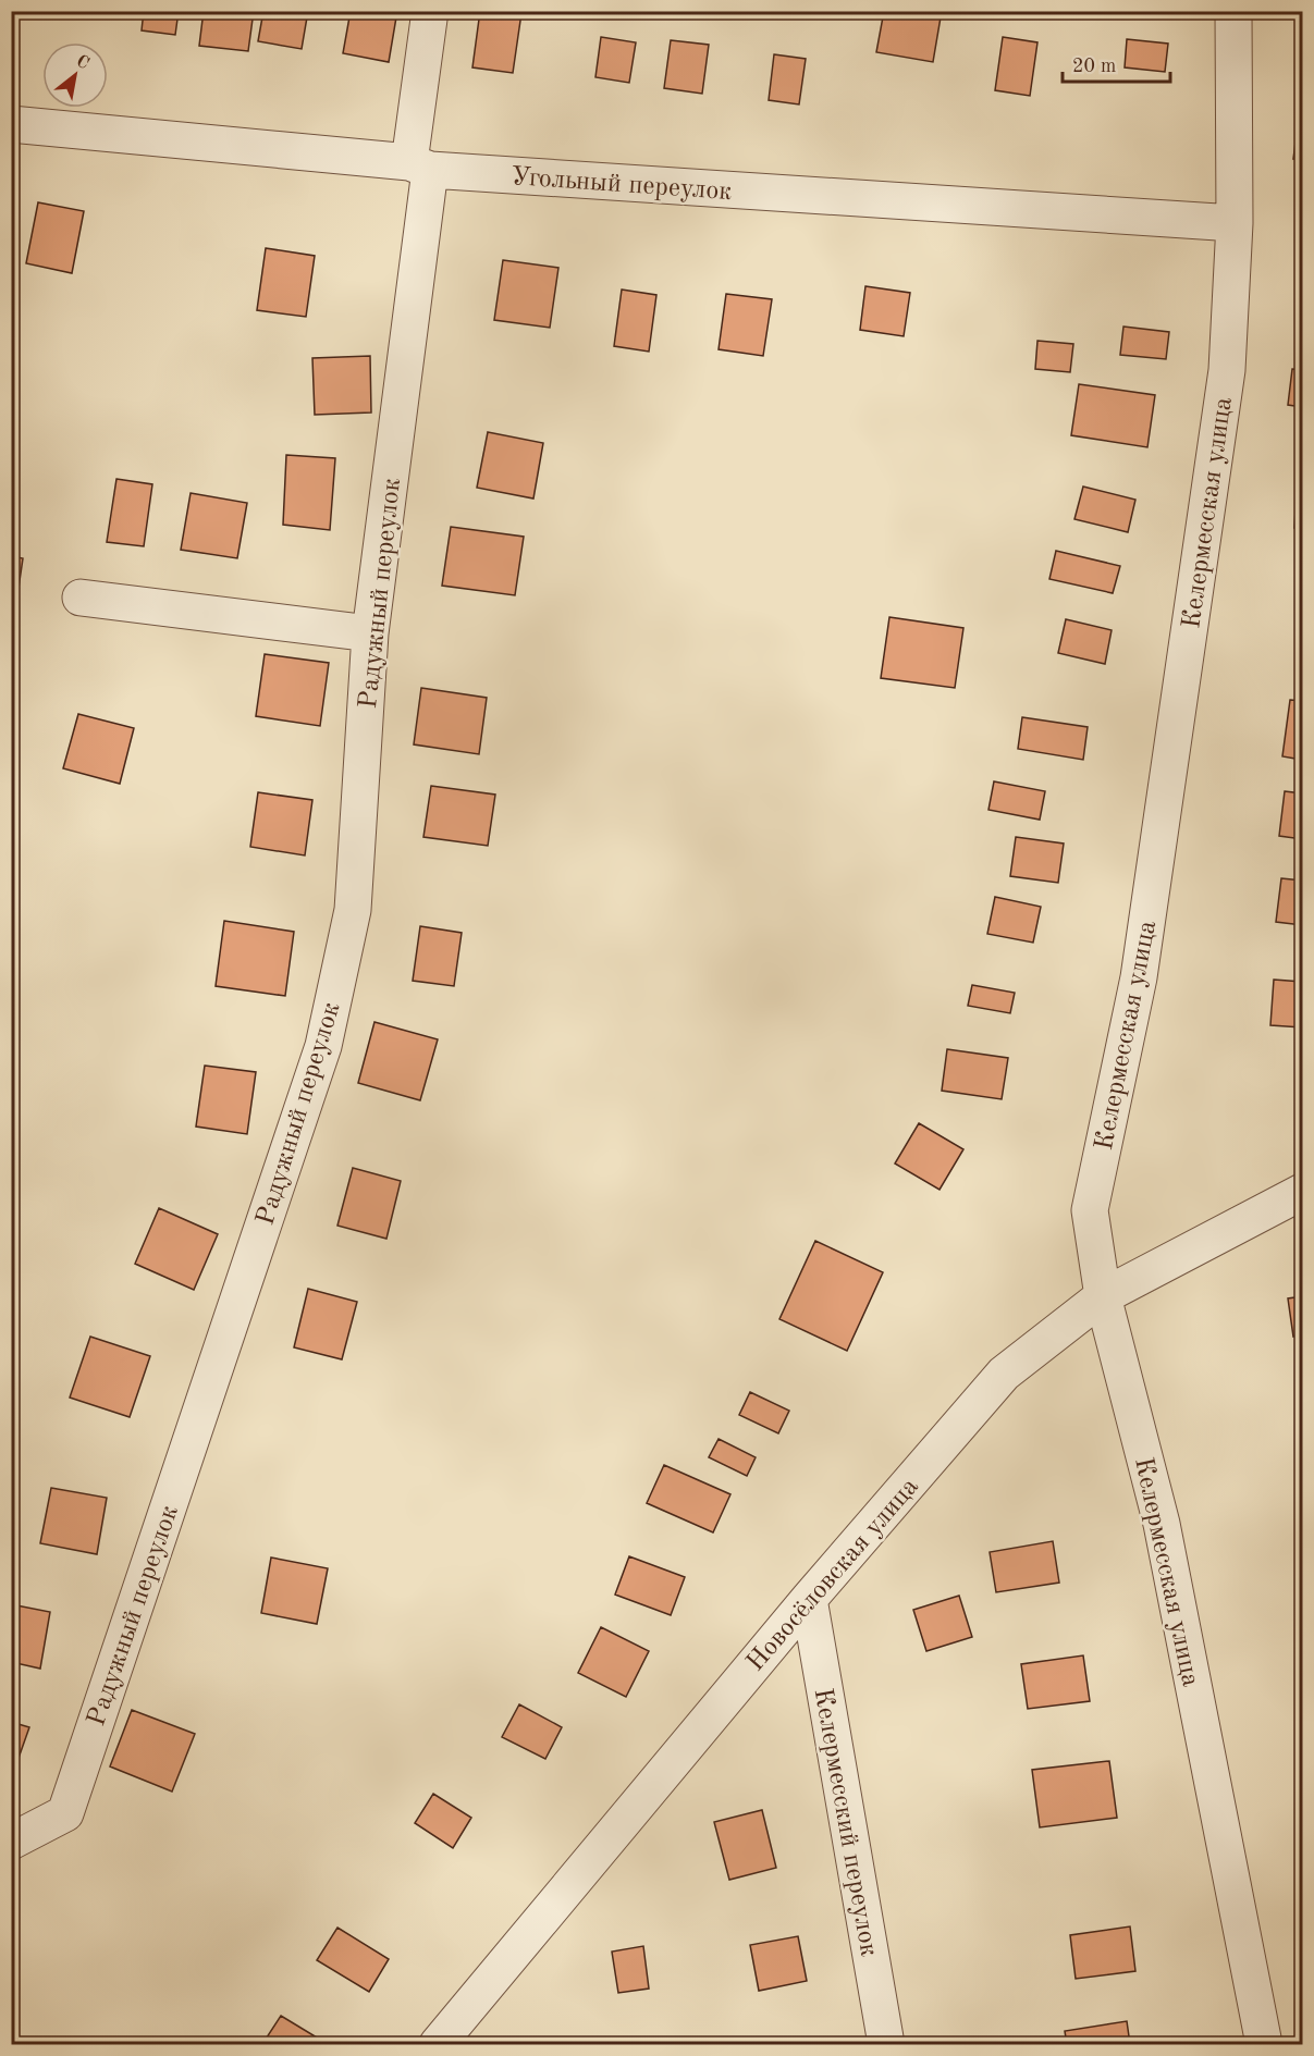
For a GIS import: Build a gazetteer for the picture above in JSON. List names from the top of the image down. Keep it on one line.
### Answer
{"streets":{"street":["Угольный переулок","Келермесская улица","Радужный переулок","Новосёловская улица","Келермесский переулок"]},"crossings":[["Угольный переулок","Келермесская улица"],["Угольный переулок","Радужный переулок"],["Келермесская улица","Новосёловская улица"],["Новосёловская улица","Келермесский переулок"]],"scale_bar":"20 m","north":"top right"}
